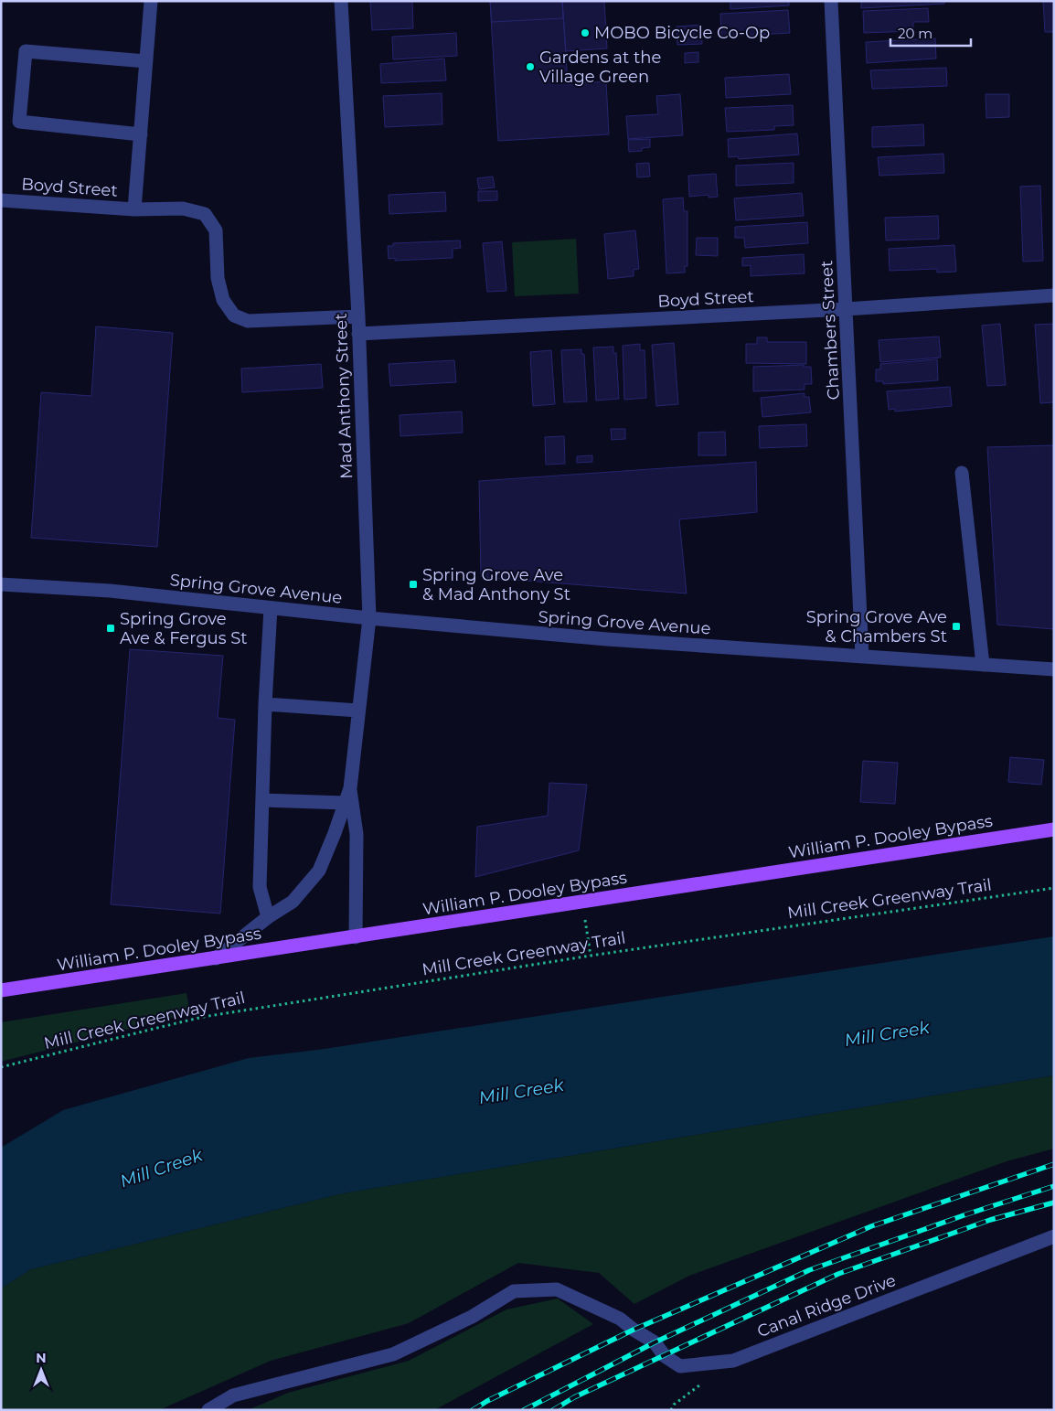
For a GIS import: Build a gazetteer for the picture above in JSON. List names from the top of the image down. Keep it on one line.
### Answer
{"streets":{"main road":["William P. Dooley Bypass"],"street":["Boyd Street","Chambers Street","Mad Anthony Street","Spring Grove Avenue","Canal Ridge Drive"],"path":["Mill Creek Greenway Trail"]},"crossings":[["Boyd Street","Chambers Street"],["Boyd Street","Mad Anthony Street"],["Chambers Street","Spring Grove Avenue"],["Mad Anthony Street","Spring Grove Avenue"],["Mad Anthony Street","William P. Dooley Bypass"]],"water":["Mill Creek"],"places":{"other":["MOBO Bicycle Co-Op","Gardens at the Village Green"],"transit":["Spring Grove Ave & Mad Anthony St","Spring Grove Ave & Chambers St","Spring Grove Ave & Fergus St"]},"scale_bar":"20 m","north":"top"}
